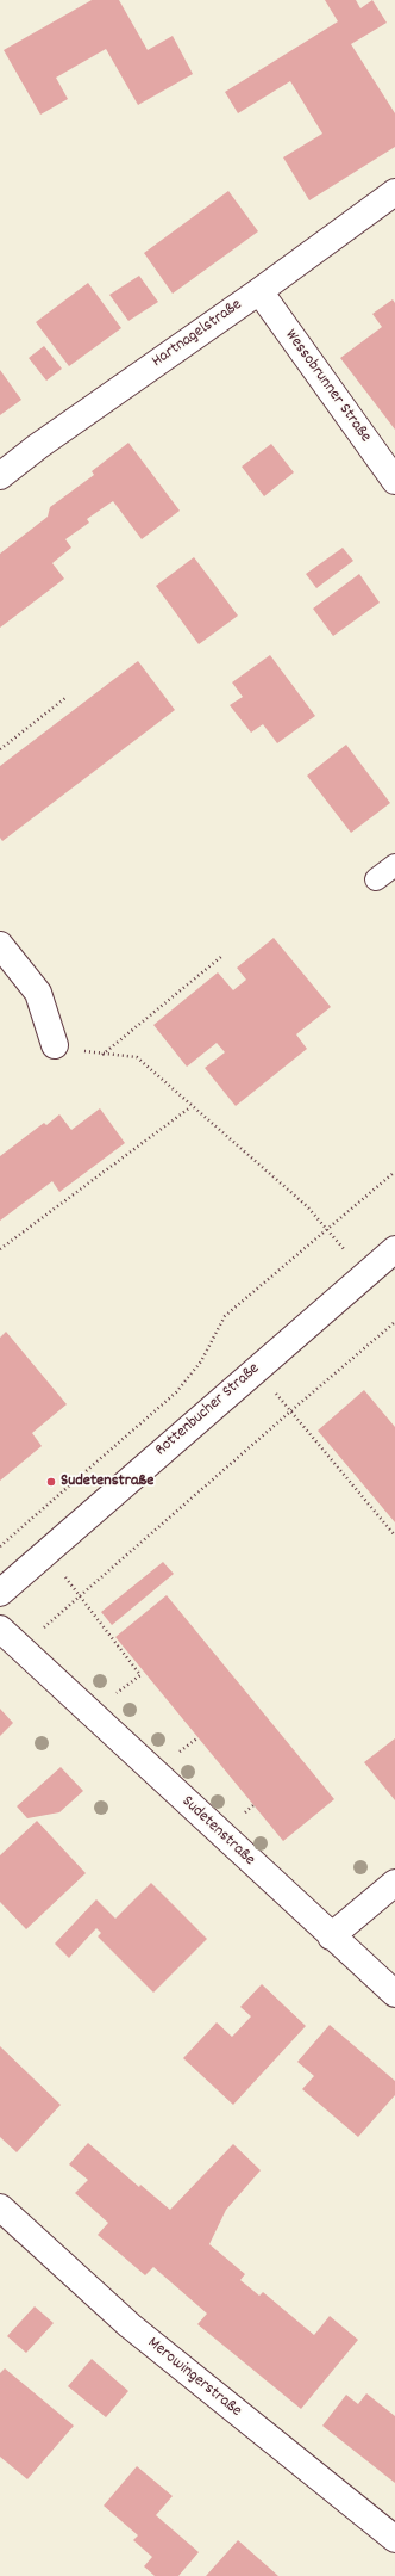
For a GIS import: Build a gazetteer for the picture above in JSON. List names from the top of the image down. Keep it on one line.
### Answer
{"streets":{"street":["Hartnagelstraße","Wessobrunner Straße","Rottenbucher Straße","Sudetenstraße","Merowingerstraße"]},"crossings":[["Hartnagelstraße","Wessobrunner Straße"]],"places":["Sudetenstraße"]}
